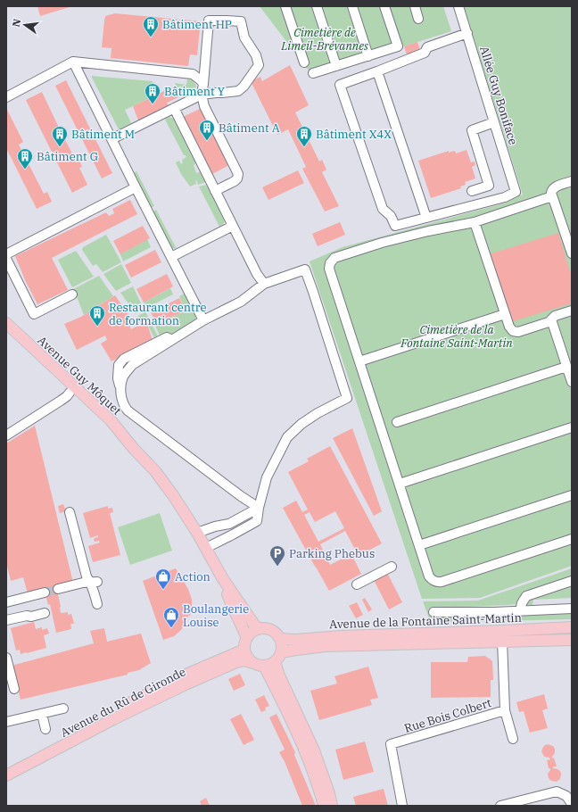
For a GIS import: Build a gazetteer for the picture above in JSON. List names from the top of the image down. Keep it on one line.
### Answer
{"streets":{"main road":["Avenue Guy Môquet","Avenue de la Fontaine Saint-Martin","Avenue du Rû de Gironde"],"street":["Allée Guy Boniface","Rue Bois Colbert"]},"crossings":[["Avenue Guy Môquet","Avenue de la Fontaine Saint-Martin"],["Avenue Guy Môquet","Avenue du Rû de Gironde"],["Avenue de la Fontaine Saint-Martin","Avenue du Rû de Gironde"],["Avenue de la Fontaine Saint-Martin","Rue Bois Colbert"]],"parks":["Cimetière de Limeil-Brévannes","Cimetière de la Fontaine Saint-Martin"],"places":{"building":["Bâtiment HP","Bâtiment Y","Bâtiment A","Bâtiment M","Bâtiment X4X","Bâtiment G","Restaurant centre de formation"],"parking":["Parking Phebus"],"shop":["Action","Boulangerie Louise"]},"north":"left"}
